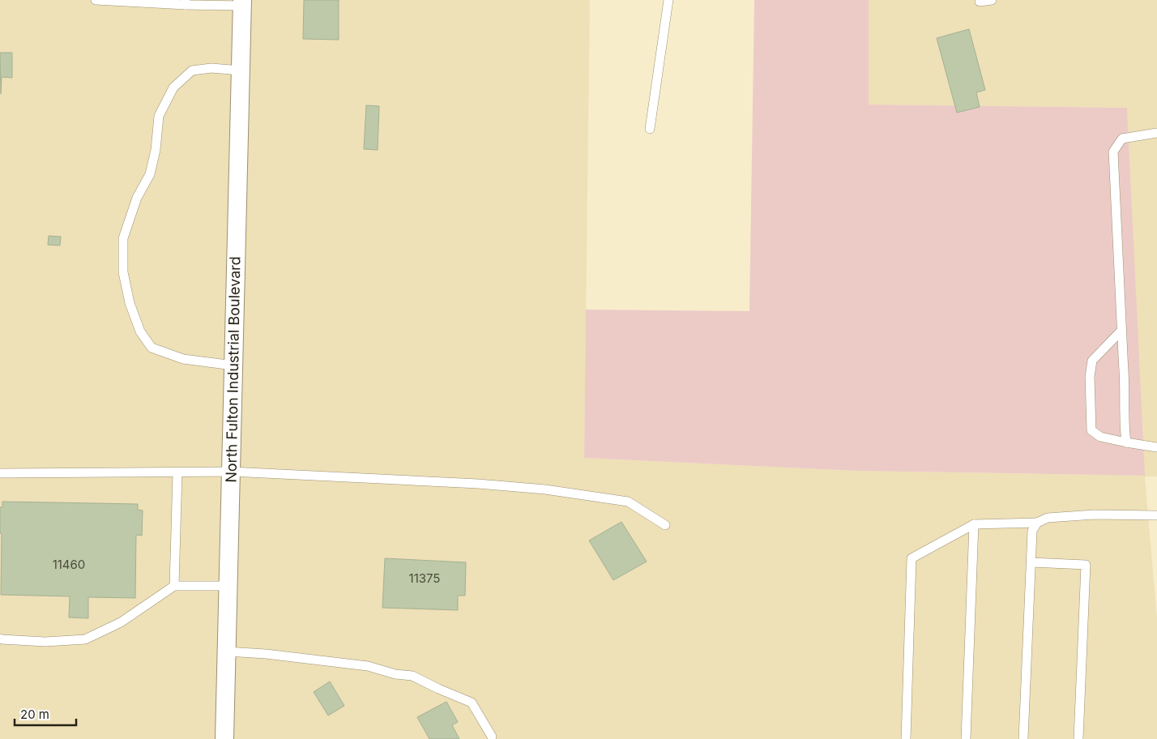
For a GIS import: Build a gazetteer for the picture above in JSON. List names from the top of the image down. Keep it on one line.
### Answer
{"streets":{"street":["North Fulton Industrial Boulevard"]},"house_numbers":["11460","11375"],"scale_bar":"20 m"}
